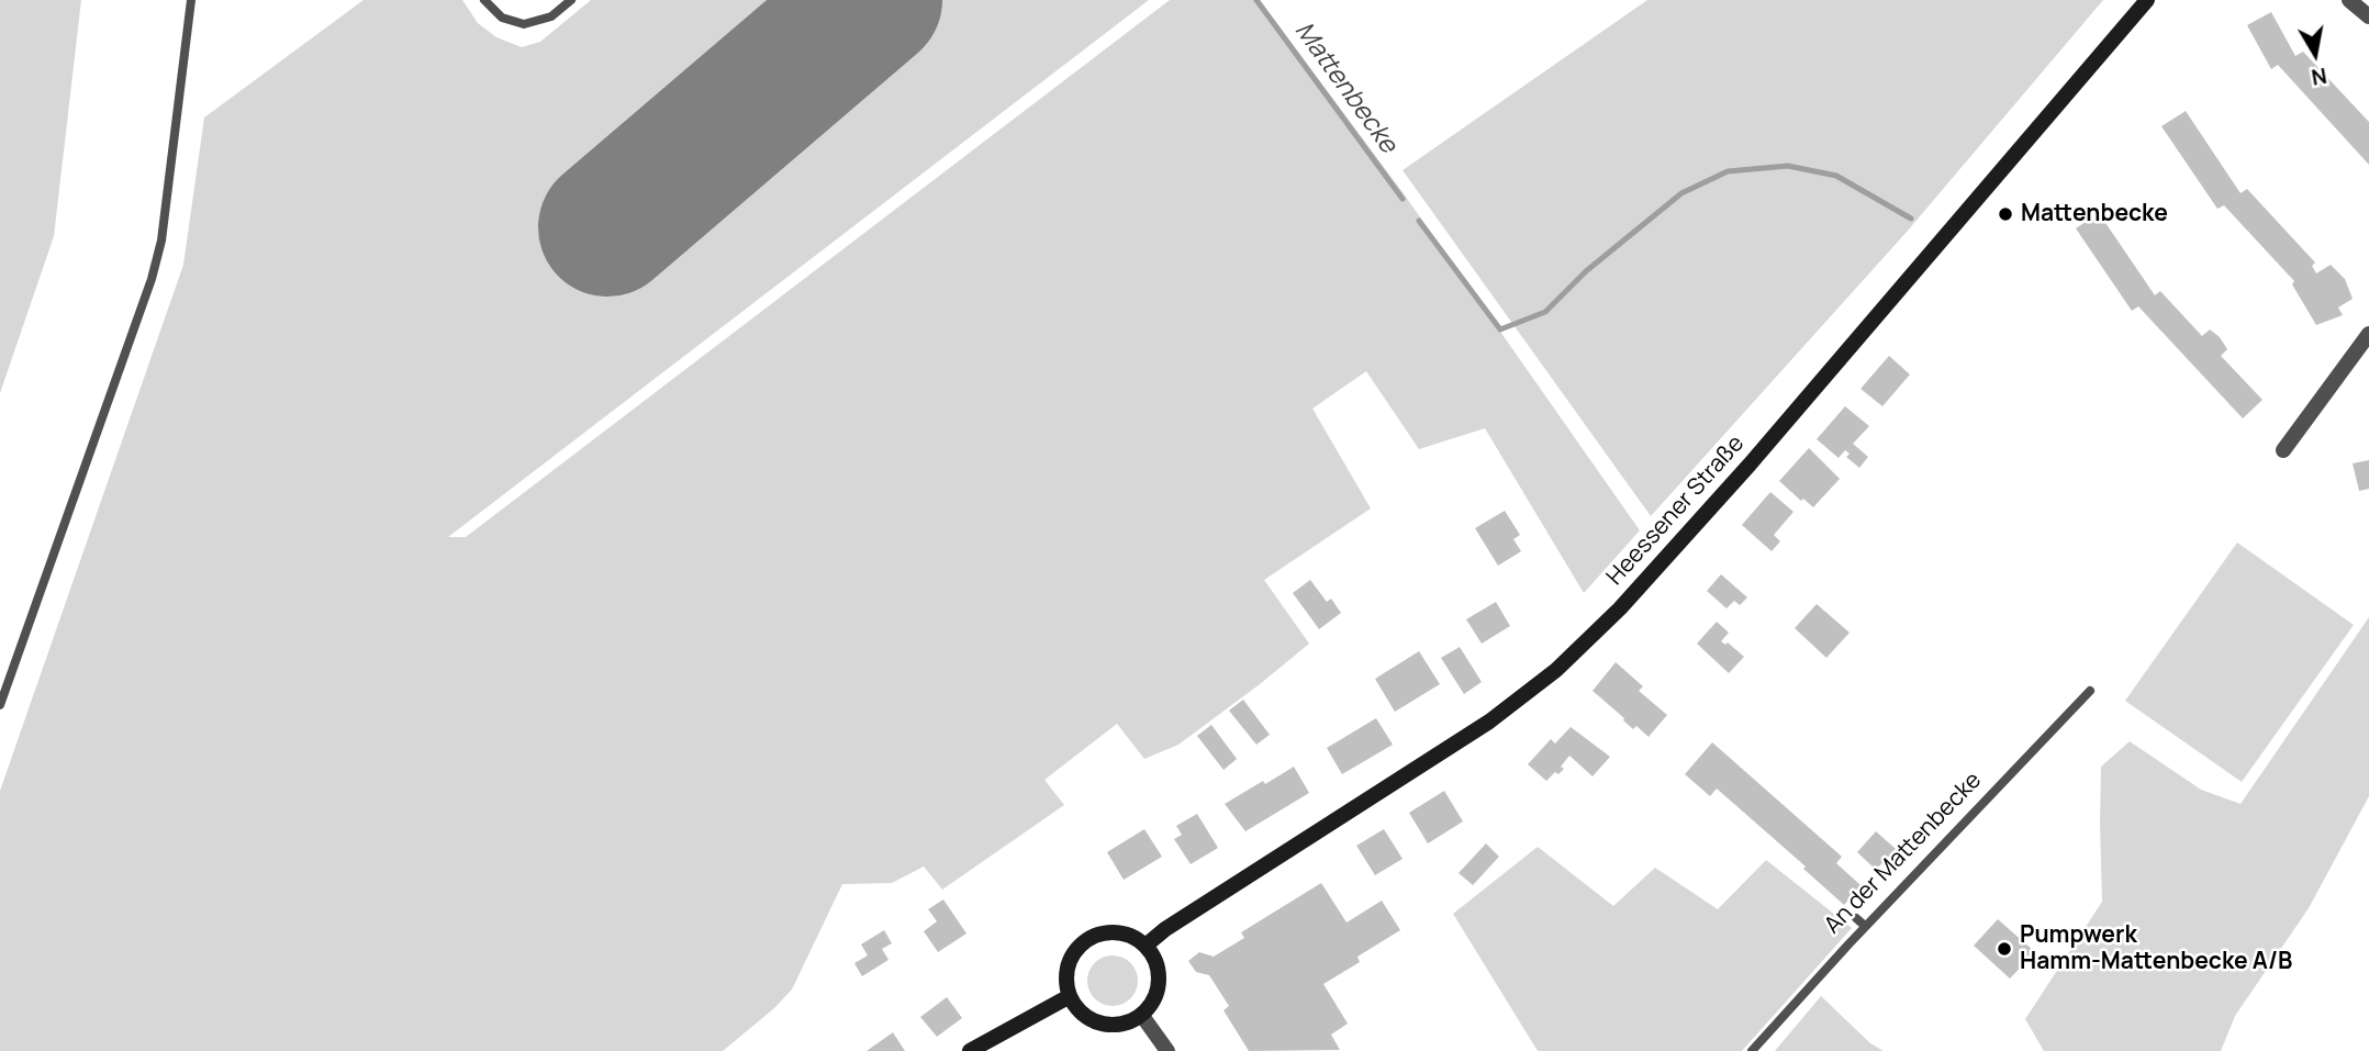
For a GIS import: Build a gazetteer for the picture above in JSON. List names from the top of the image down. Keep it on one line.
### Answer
{"streets":{"main road":["Heessener Straße"],"lane":["An der Mattenbecke"]},"water":["Mattenbecke"],"places":["Mattenbecke","Pumpwerk Hamm-Mattenbecke A/B"],"north":"bottom"}
